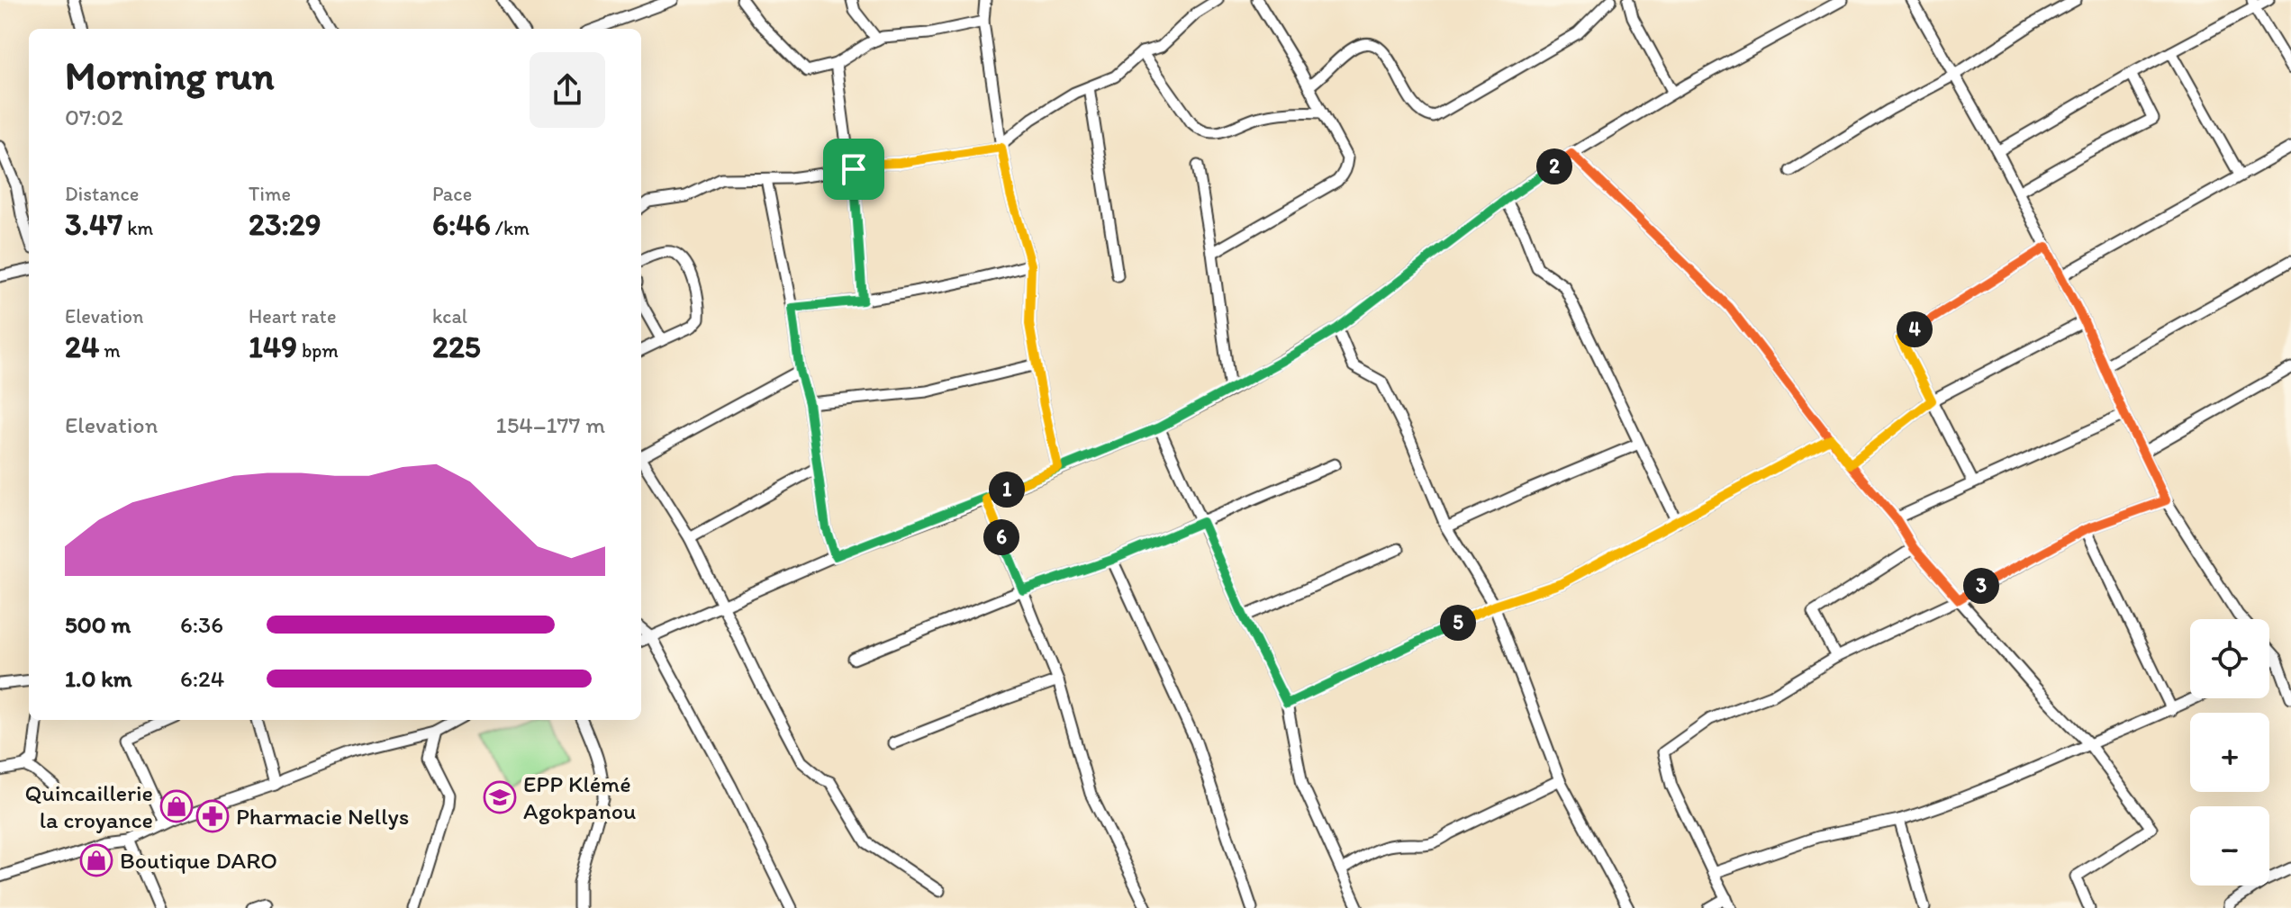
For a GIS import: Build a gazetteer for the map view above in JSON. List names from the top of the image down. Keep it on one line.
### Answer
{"places":{"school or university":["EPP Klémé Agokpanou"],"shop":["Quincaillerie la croyance","Boutique DARO"],"pharmacy":["Pharmacie Nellys"]},"page":{"heading":["Morning run","07:02"],"pins":["2","4","1","6","3","5"],"stats":[["Distance","3.47 km"],["Time","23:29"],["Pace","6:46 /km"],["Elevation","24 m"],["Heart rate","149 bpm"],["kcal","225"]],"chart":["Elevation","154–177 m"],"list":[{"name":"500 m","note":"6:36"},{"name":"1.0 km","note":"6:24"}],"map_buttons":["+","−"]}}
